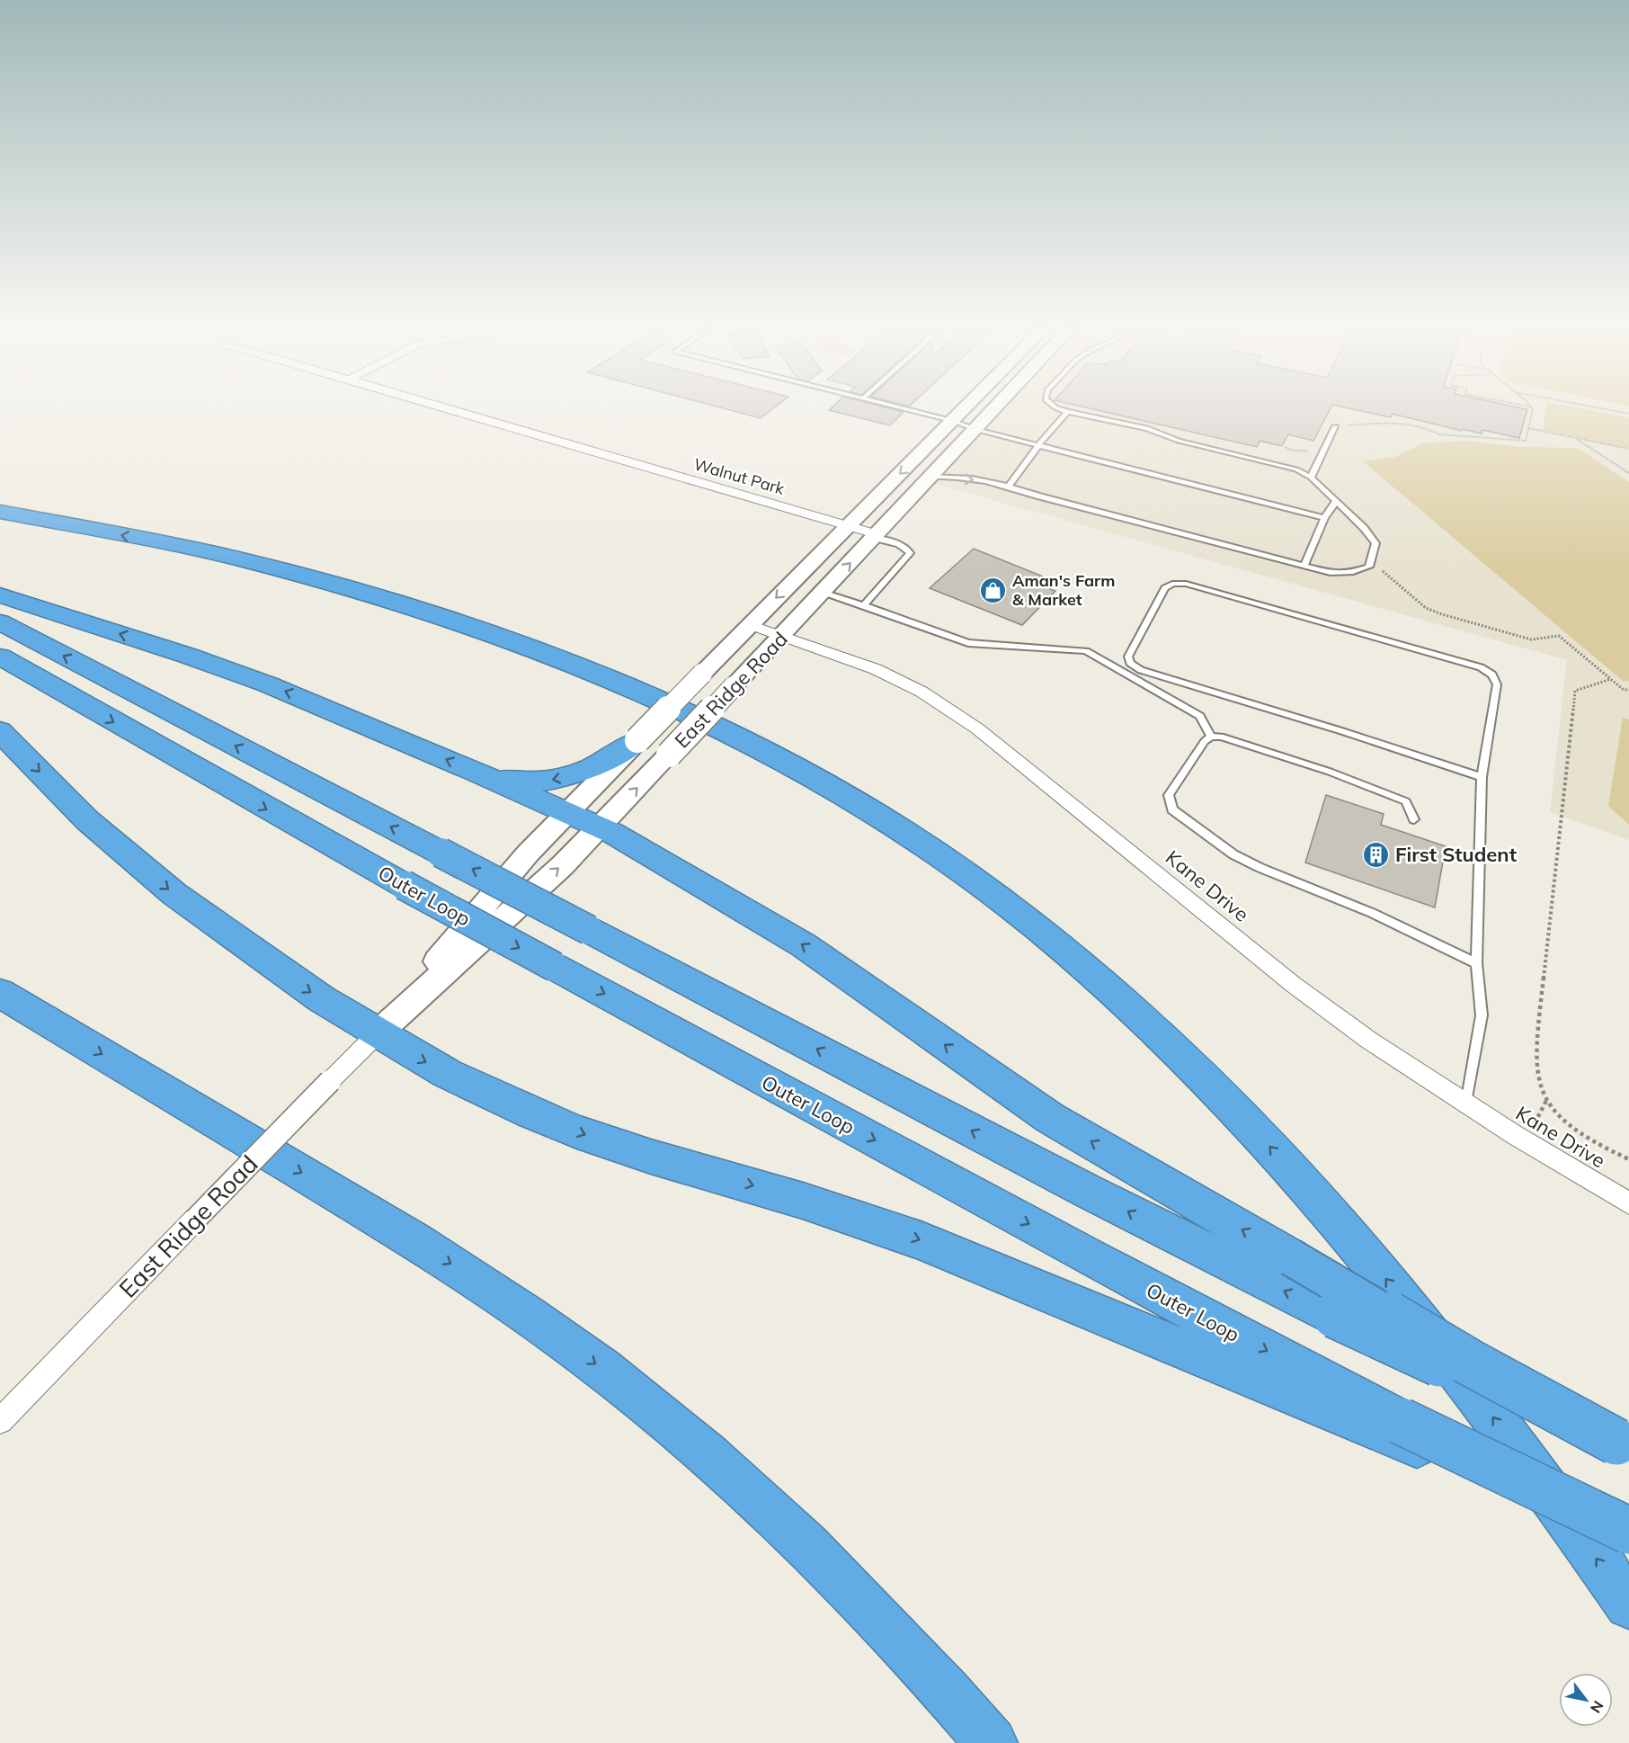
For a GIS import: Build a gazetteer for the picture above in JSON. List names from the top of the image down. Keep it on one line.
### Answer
{"streets":{"highway":["Outer Loop"],"main road":["East Ridge Road"],"street":["Walnut Park","Kane Drive"]},"crossings":[["Walnut Park","East Ridge Road"],["East Ridge Road","Kane Drive"]],"places":{"shop":["Aman's Farm & Market"],"building":["First Student"]},"north":"bottom right"}
